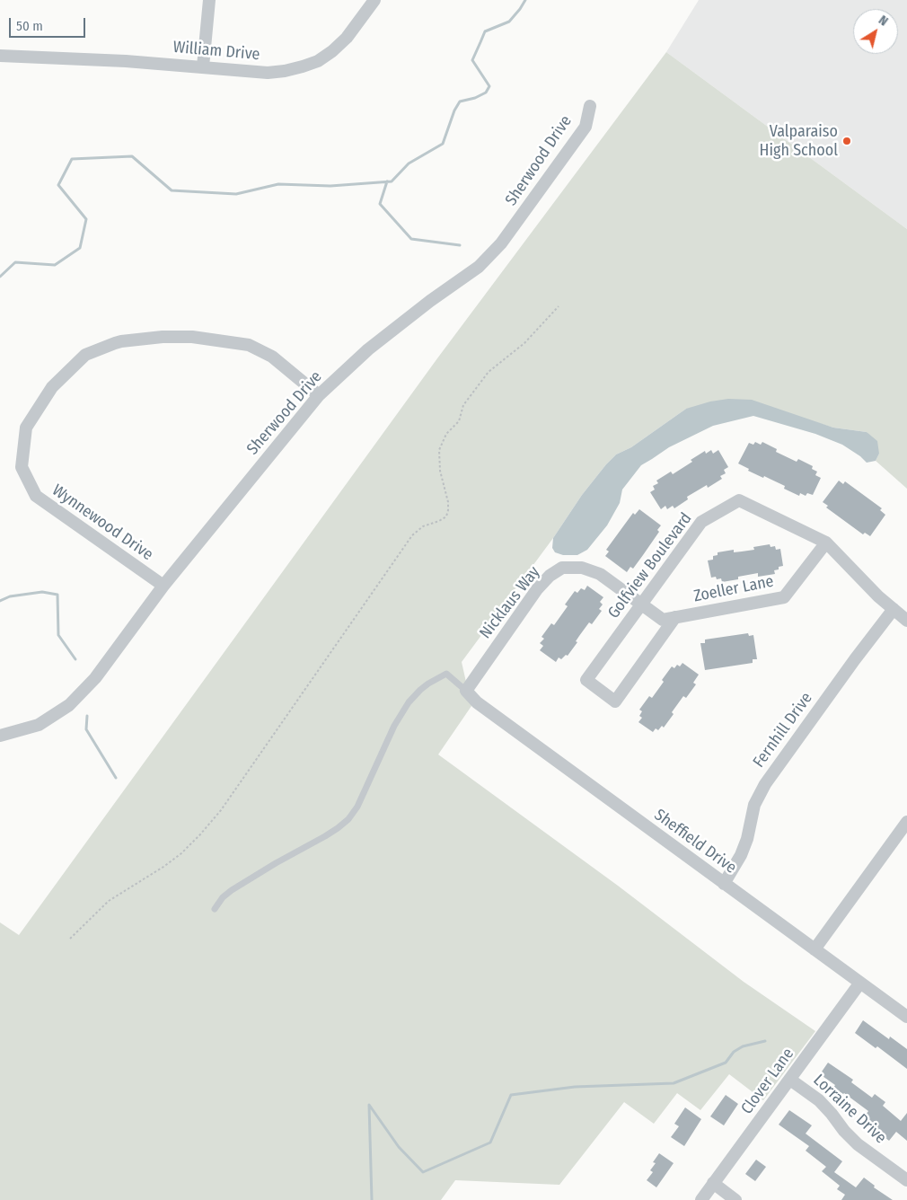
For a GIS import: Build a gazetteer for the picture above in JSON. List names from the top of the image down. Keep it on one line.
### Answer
{"streets":{"street":["William Drive","Sherwood Drive","Wynnewood Drive","Golfview Boulevard","Zoeller Lane","Nicklaus Way","Fernhill Drive","Sheffield Drive","Clover Lane","Lorraine Drive"]},"crossings":[["Sherwood Drive","Wynnewood Drive"],["Golfview Boulevard","Zoeller Lane"],["Golfview Boulevard","Nicklaus Way"],["Golfview Boulevard","Fernhill Drive"],["Zoeller Lane","Nicklaus Way"],["Nicklaus Way","Sheffield Drive"],["Fernhill Drive","Sheffield Drive"],["Sheffield Drive","Clover Lane"],["Clover Lane","Lorraine Drive"]],"places":["Valparaiso High School"],"scale_bar":"50 m","north":"top right"}
